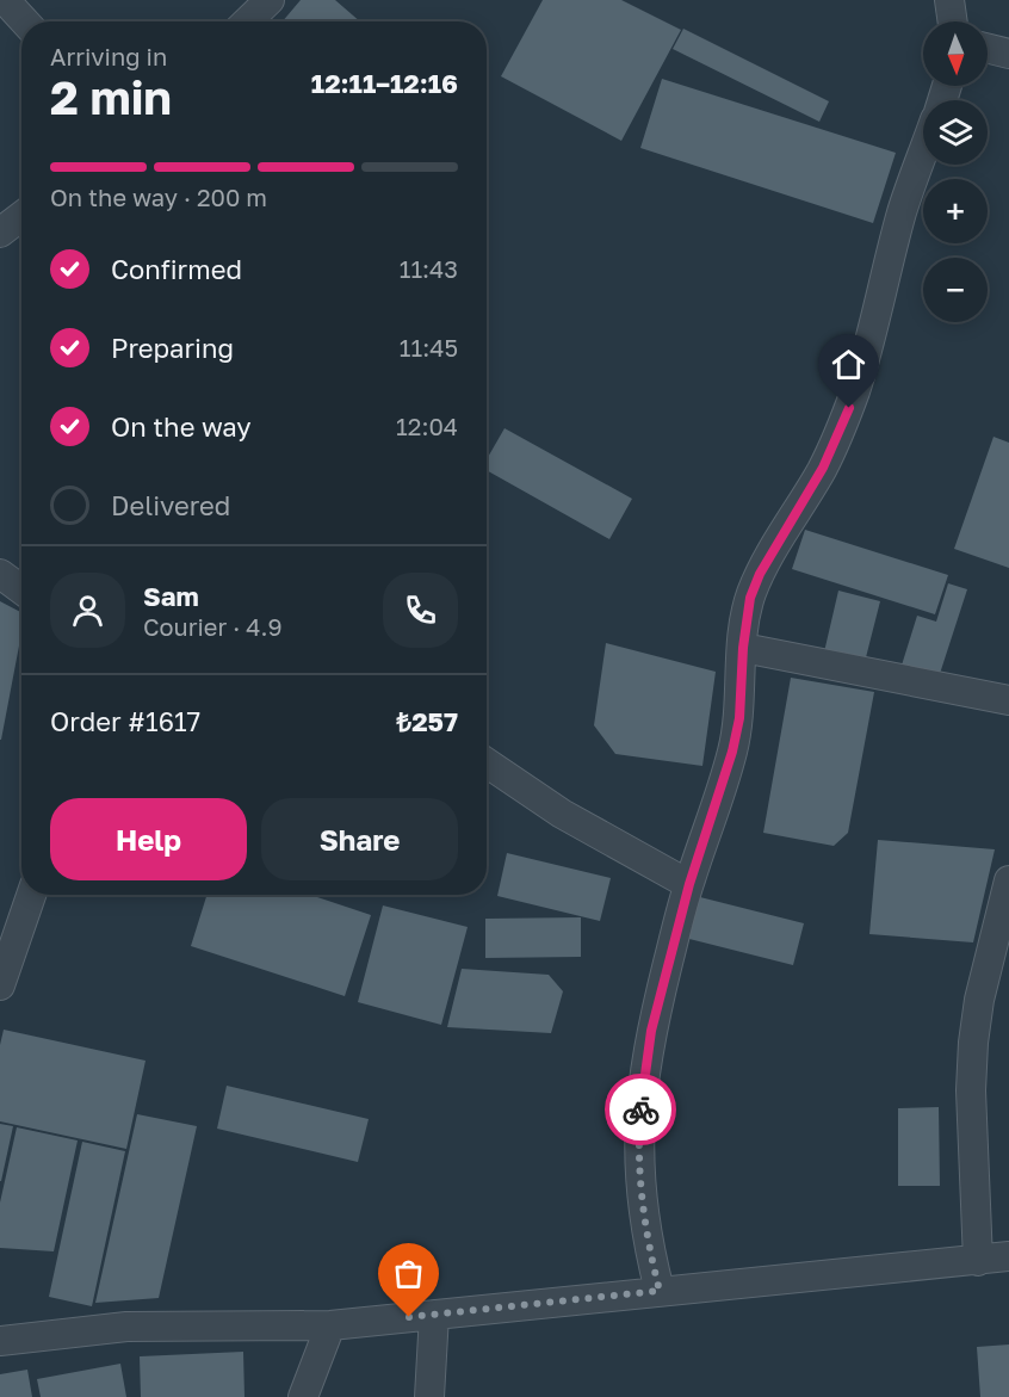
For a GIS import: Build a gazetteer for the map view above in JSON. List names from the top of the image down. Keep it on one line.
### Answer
{"north":"bottom","page":{"map_buttons":["+","−"],"heading":["2 min","Arriving in","12:11–12:16"],"panel":["Sam","Courier · 4.9","Order #1617","₺257"],"bar":"On the way · 200 m","list":[["Confirmed","11:43"],["Preparing","11:45"],["On the way","12:04"],"Delivered"],"buttons":["Help","Share"]}}
